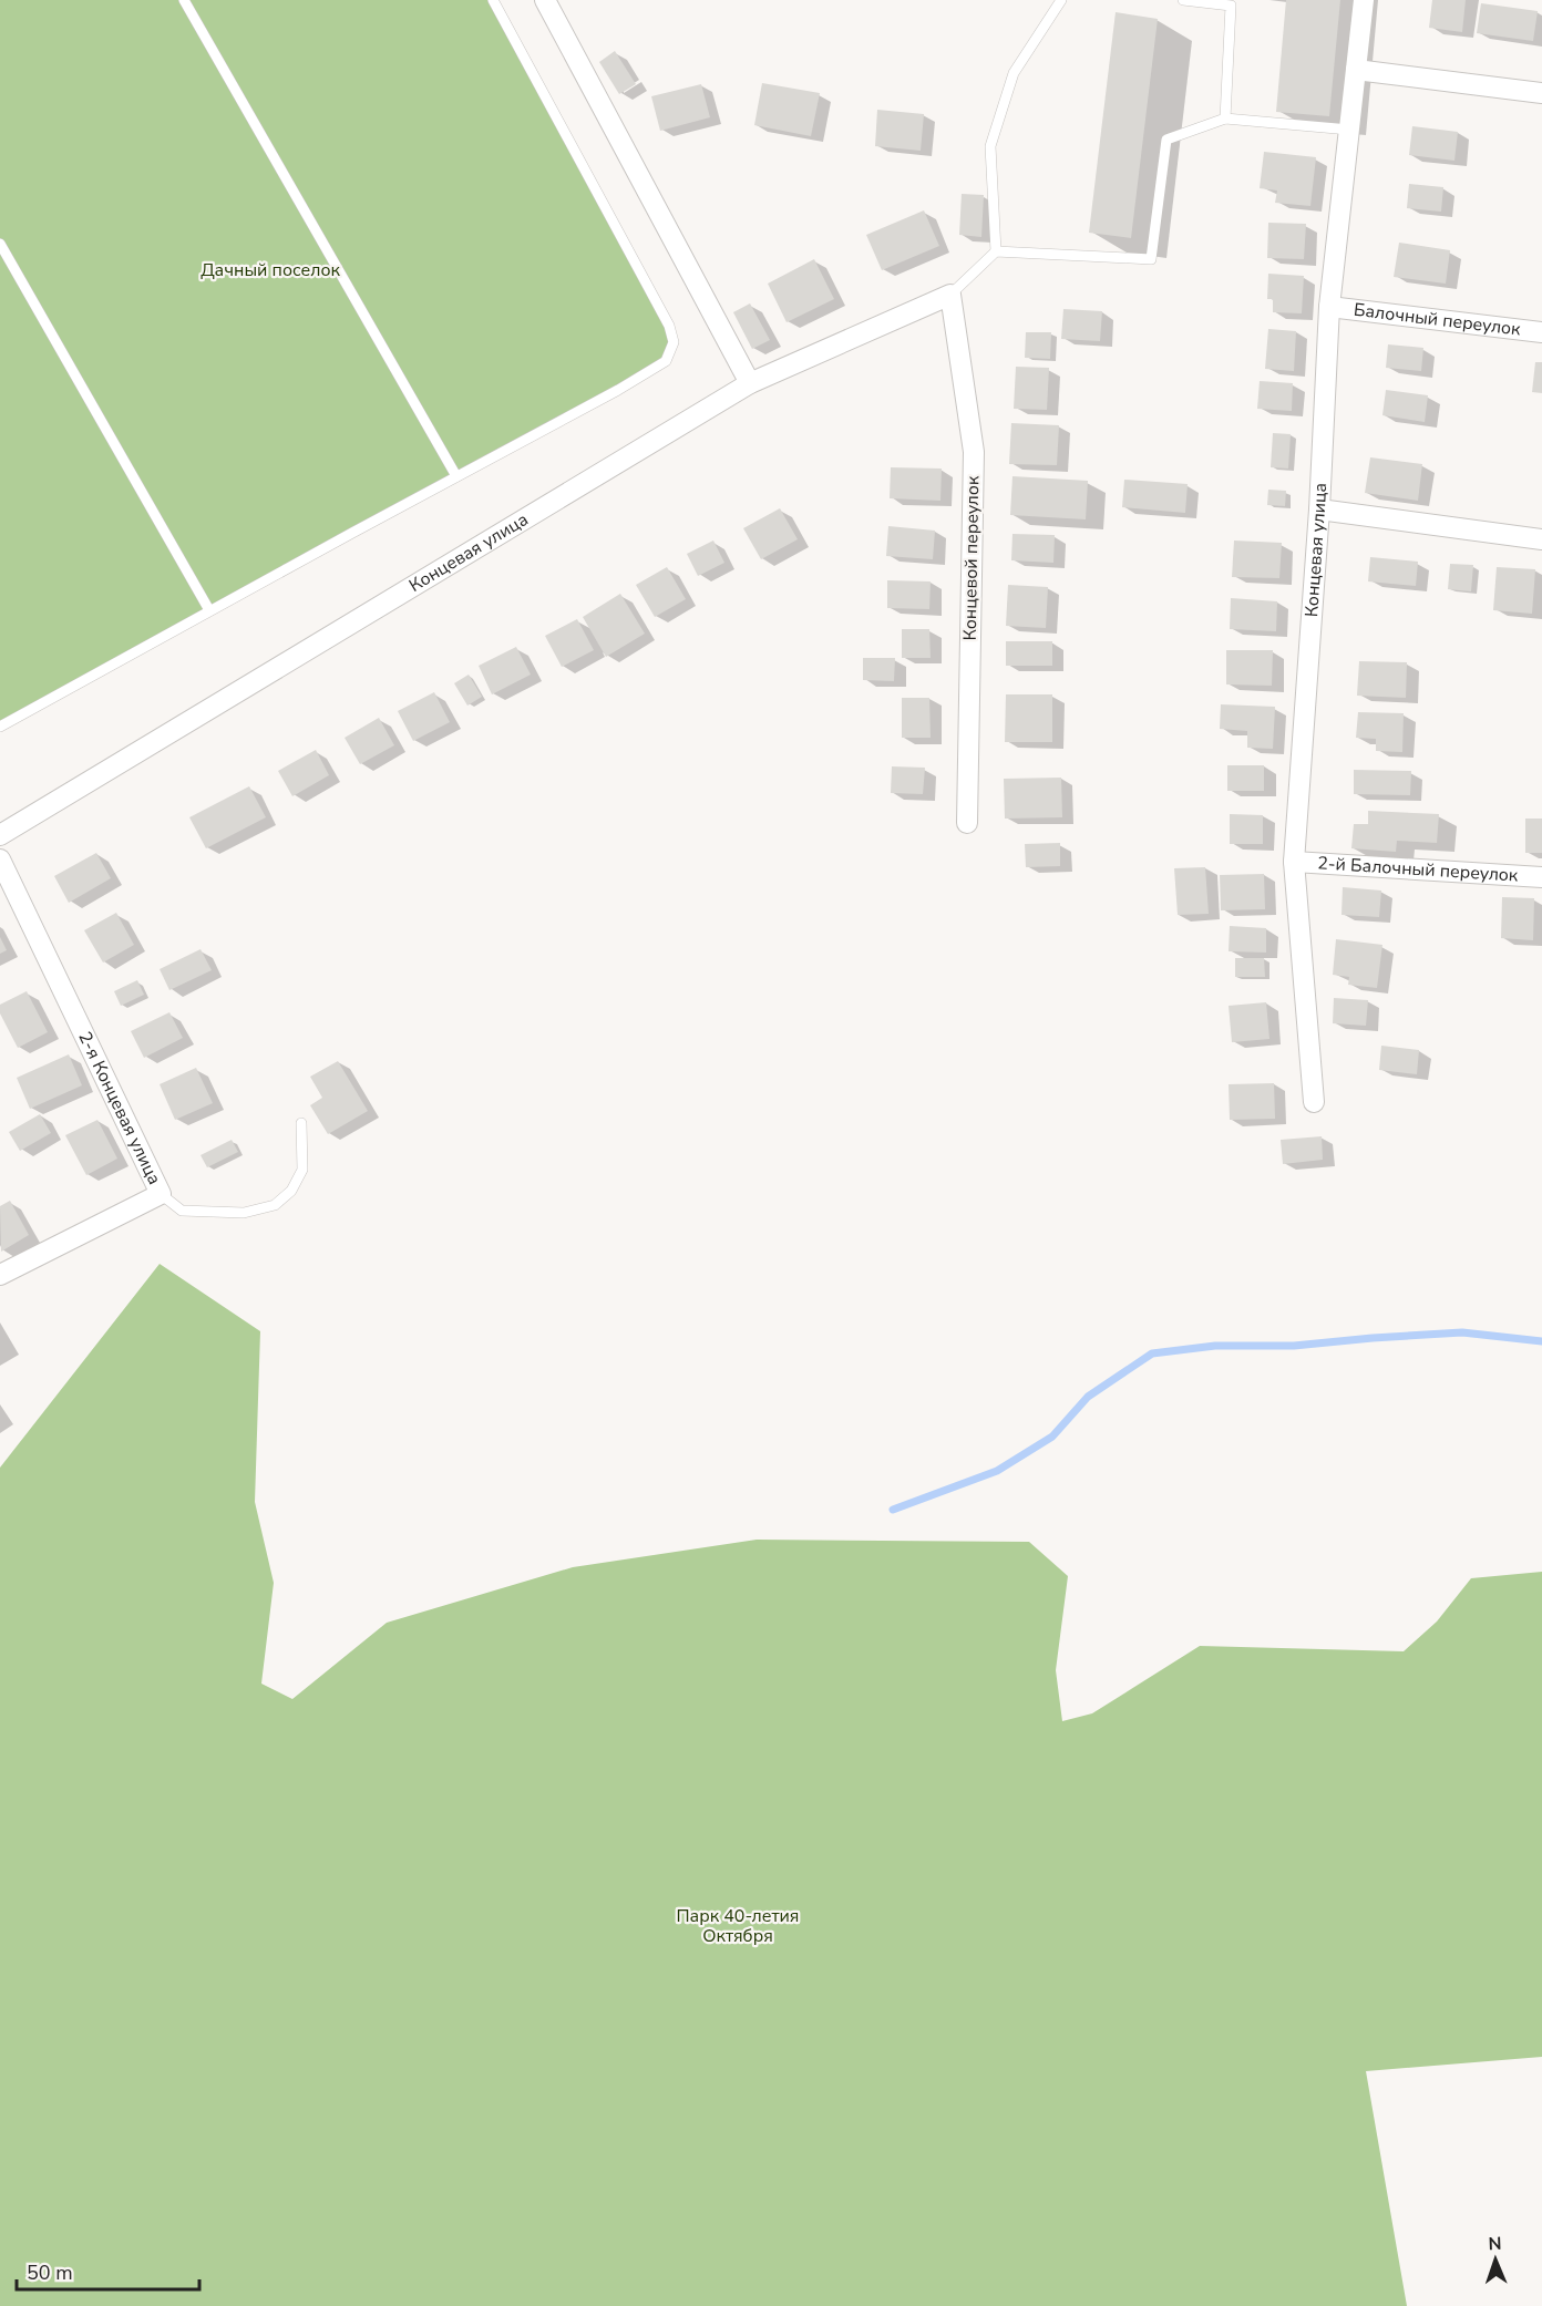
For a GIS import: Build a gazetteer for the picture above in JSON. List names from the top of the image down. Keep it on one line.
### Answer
{"streets":{"street":["Балочный переулок","Концевая улица","Концевой переулок","2-й Балочный переулок","2-я Концевая улица"]},"crossings":[["Балочный переулок","Концевая улица"],["Концевая улица","Концевой переулок"],["Концевая улица","2-й Балочный переулок"]],"parks":["Дачный поселок","Парк 40-летия Октября"],"scale_bar":"50 m","north":"top"}
